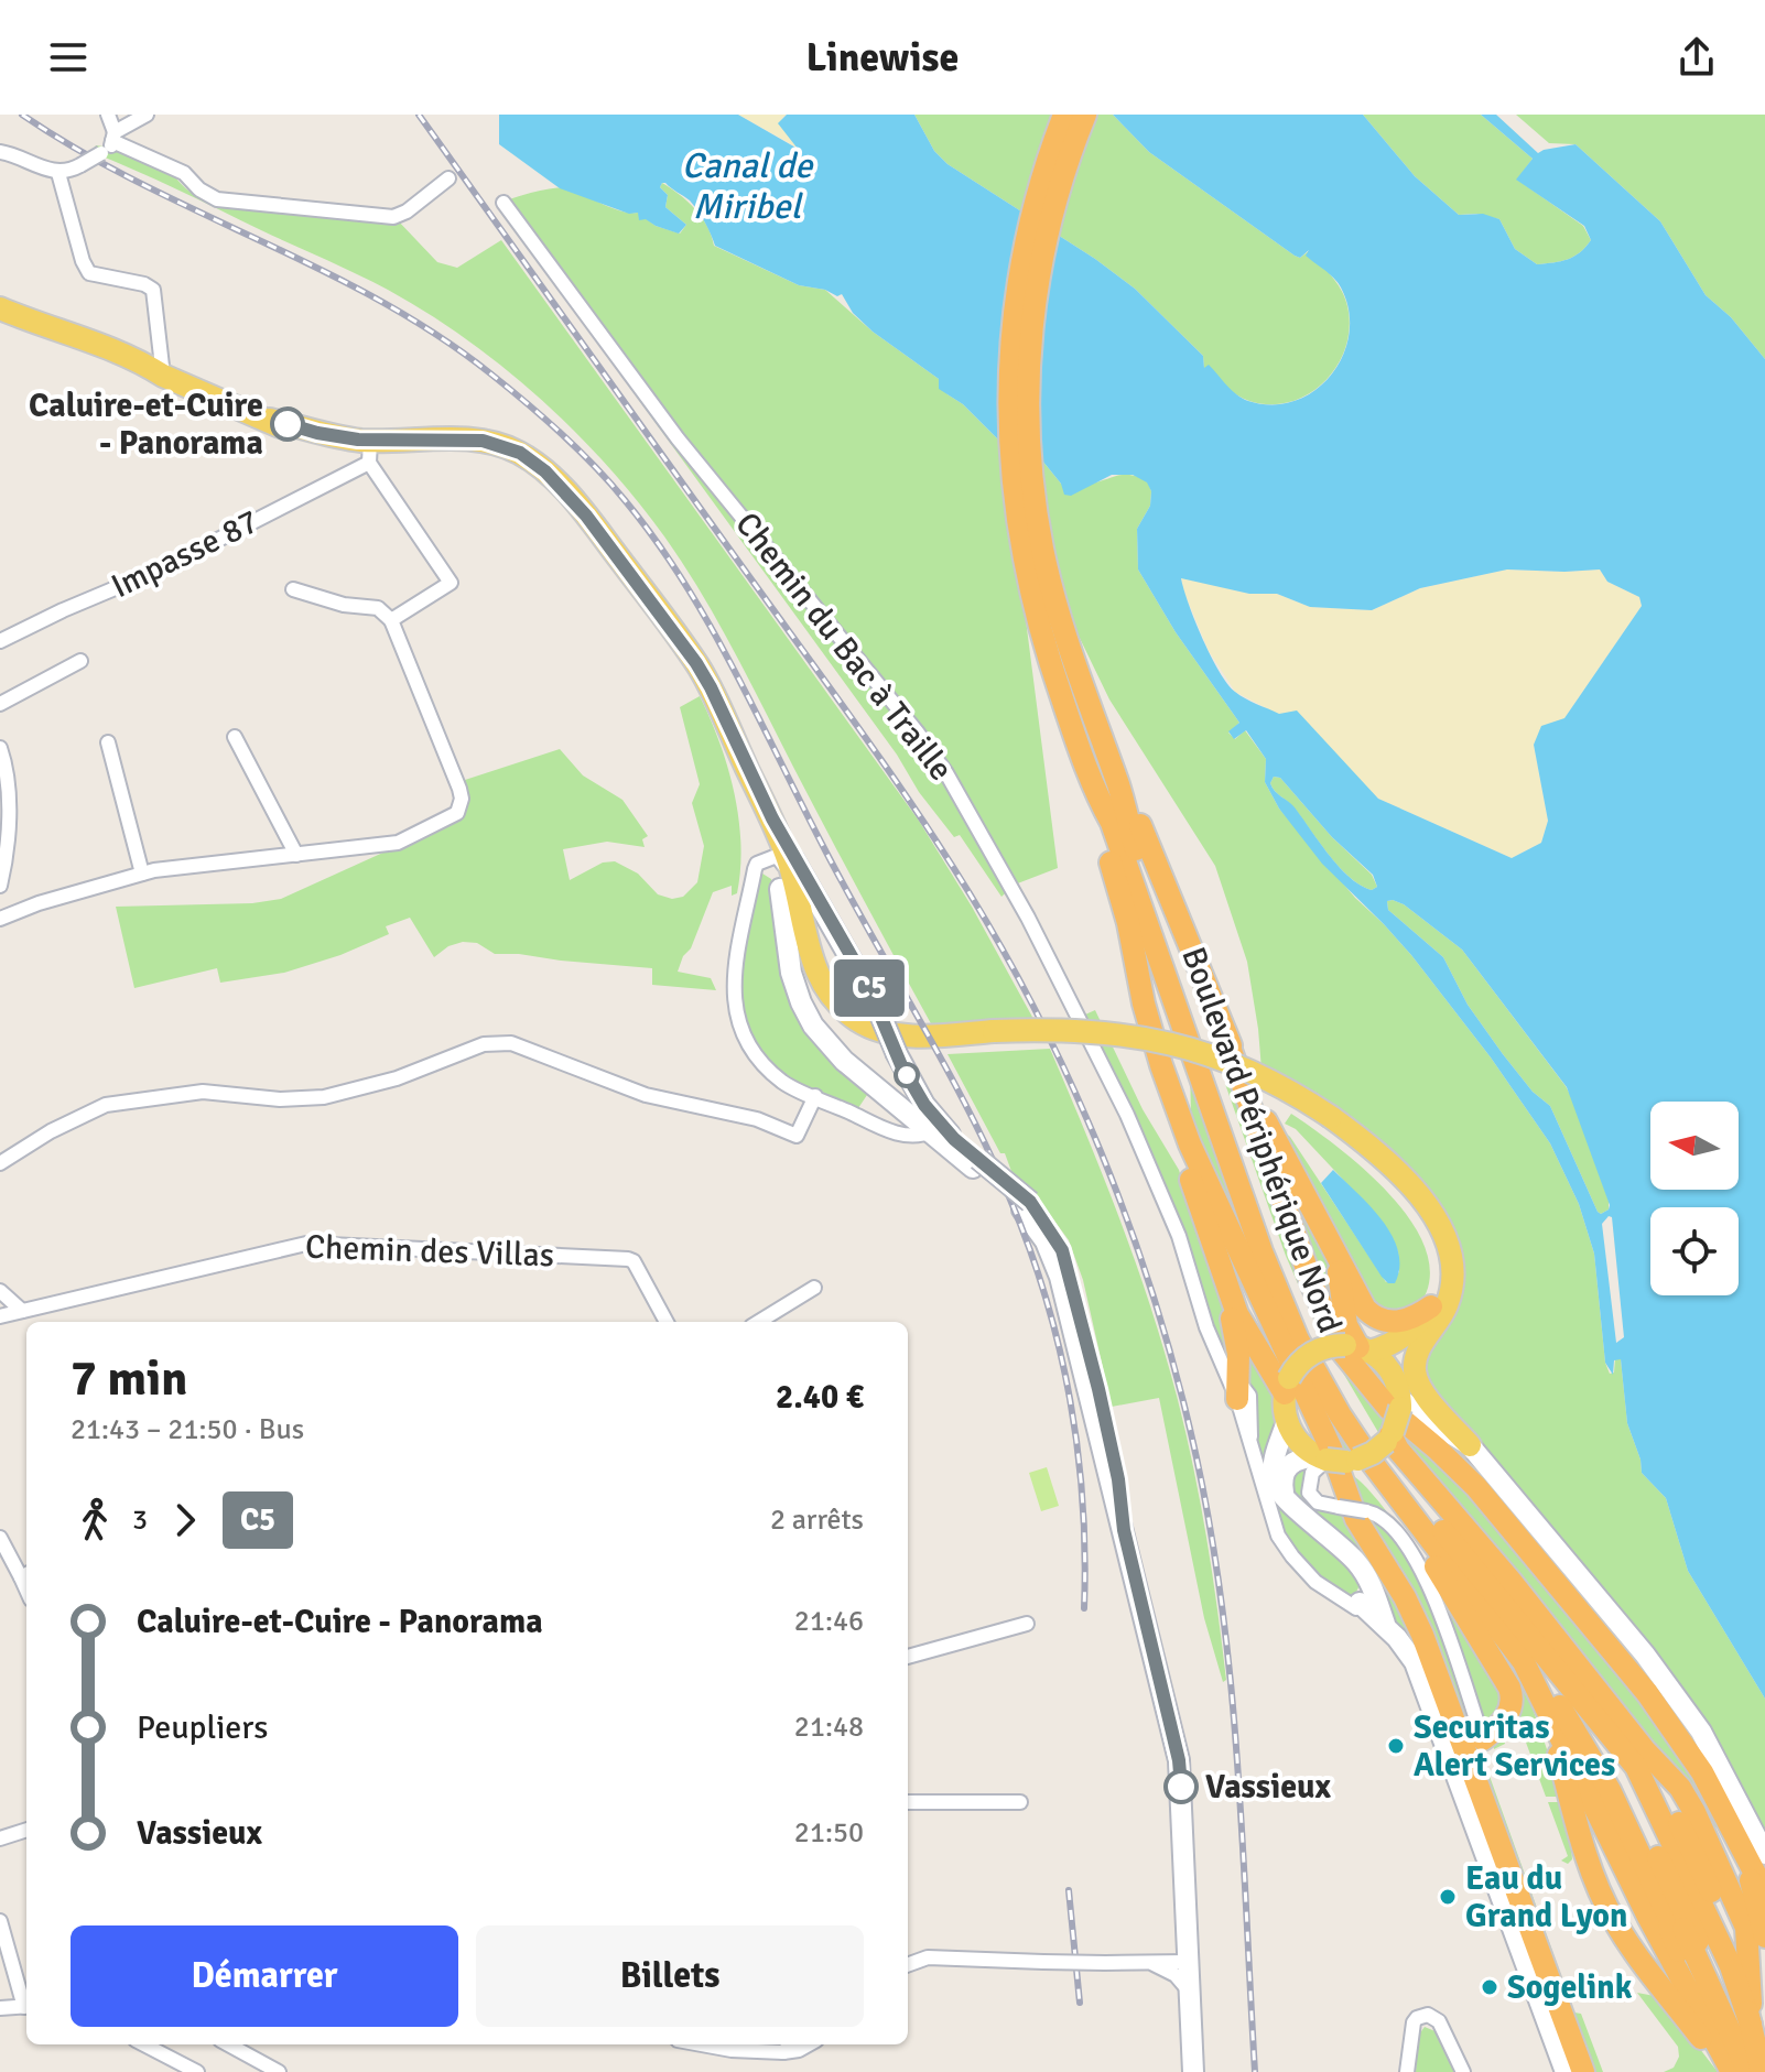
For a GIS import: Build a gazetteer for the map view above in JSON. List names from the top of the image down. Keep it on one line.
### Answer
{"streets":{"highway":["Boulevard Périphérique Nord"],"main road":["Chemin du Bac à Traille"],"street":["Impasse 87","Chemin des Villas"]},"water":["Canal de Miribel"],"places":["Caluire-et-Cuire - Panorama","Securitas Alert Services","Vassieux","Eau du Grand Lyon","Sogelink"],"lines":["bus line C5"],"north":"left","page":{"header":"Linewise","on_map":"C5","heading":["7 min","21:43 – 21:50 · Bus","2.40 €"],"legs":["3","C5","2 arrêts"],"list":[{"name":"Caluire-et-Cuire - Panorama","value":"21:46"},{"name":"Peupliers","value":"21:48"},{"name":"Vassieux","value":"21:50"}],"buttons":["Démarrer","Billets"]}}
